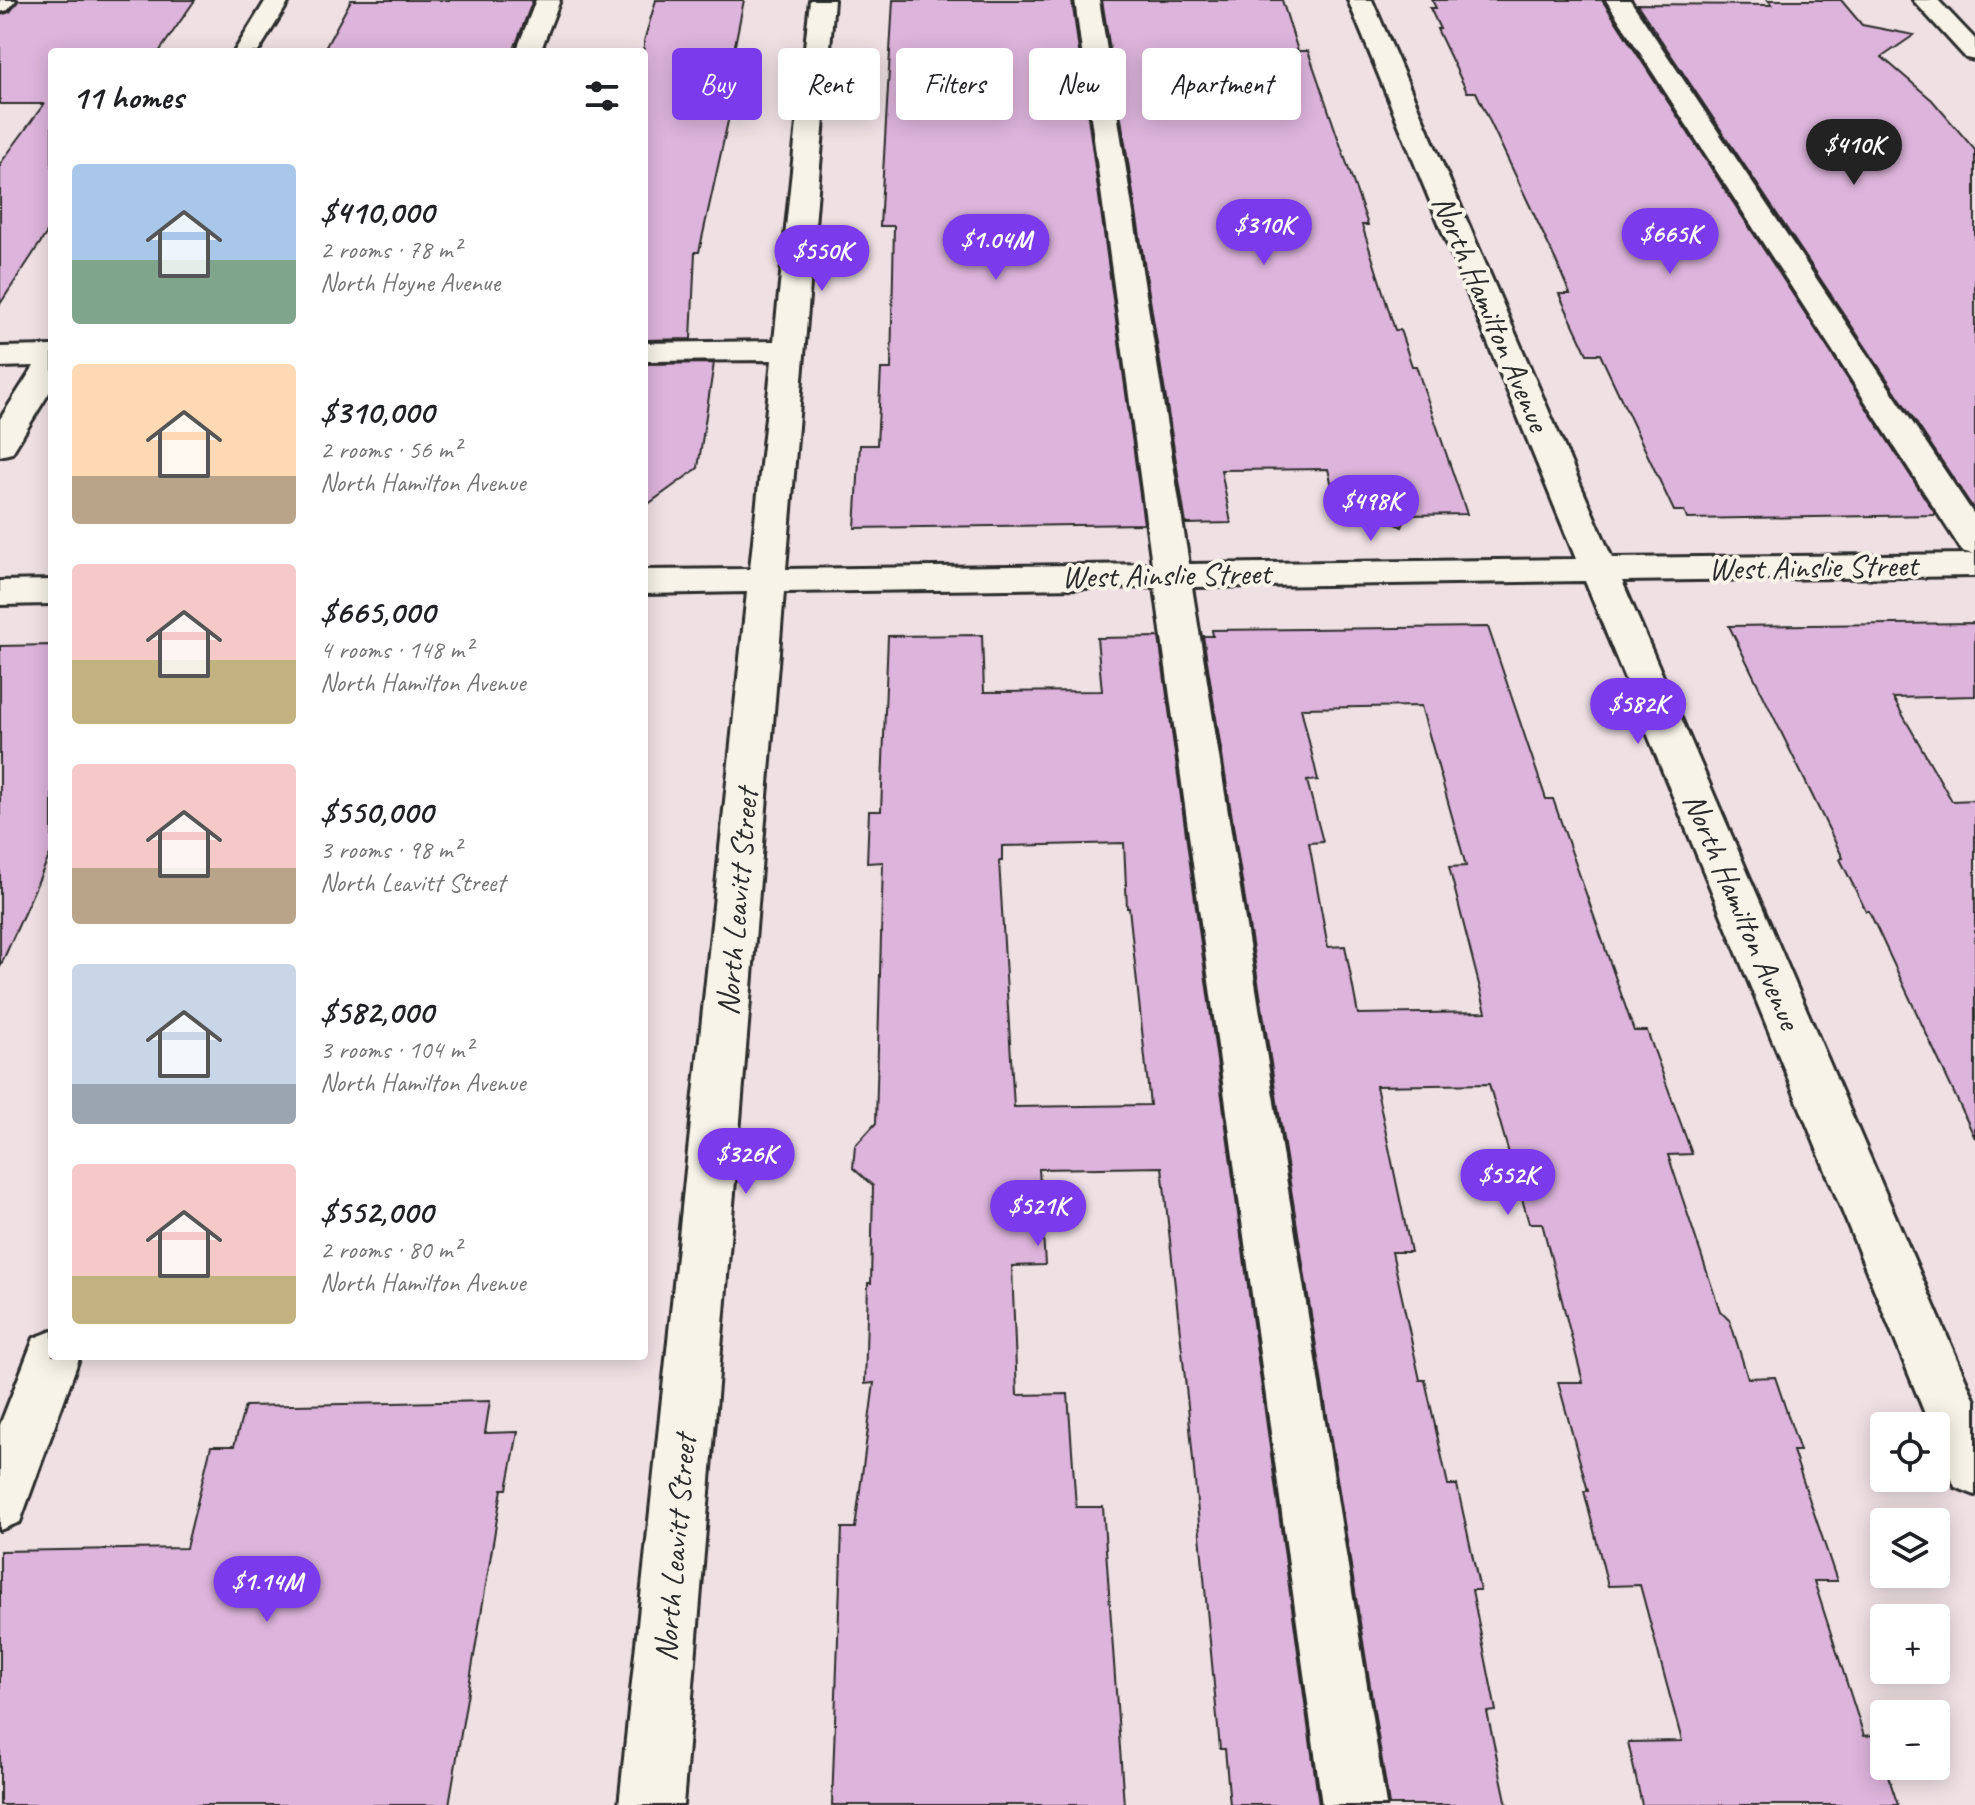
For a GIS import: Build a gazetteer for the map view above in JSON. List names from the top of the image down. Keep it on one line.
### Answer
{"streets":{"street":["North Hamilton Avenue","West Ainslie Street","North Leavitt Street"]},"crossings":[["North Hamilton Avenue","West Ainslie Street"],["West Ainslie Street","North Leavitt Street"]],"page":{"chip":["Buy","Rent","Filters","New","Apartment"],"heading":"11 homes","price":["$410K","$310K","$665K","$1.04M","$550K","$498K","$582K","$326K","$552K","$521K","$1.14M"],"list":[{"name":"$410,000","note":"2 rooms · 78 m² · North Hoyne Avenue"},{"name":"$310,000","note":"2 rooms · 56 m² · North Hamilton Avenue"},{"name":"$665,000","note":"4 rooms · 148 m² · North Hamilton Avenue"},{"name":"$550,000","note":"3 rooms · 98 m² · North Leavitt Street"},{"name":"$582,000","note":"3 rooms · 104 m² · North Hamilton Avenue"},{"name":"$552,000","note":"2 rooms · 80 m² · North Hamilton Avenue"}],"map_buttons":["+","−"]}}
